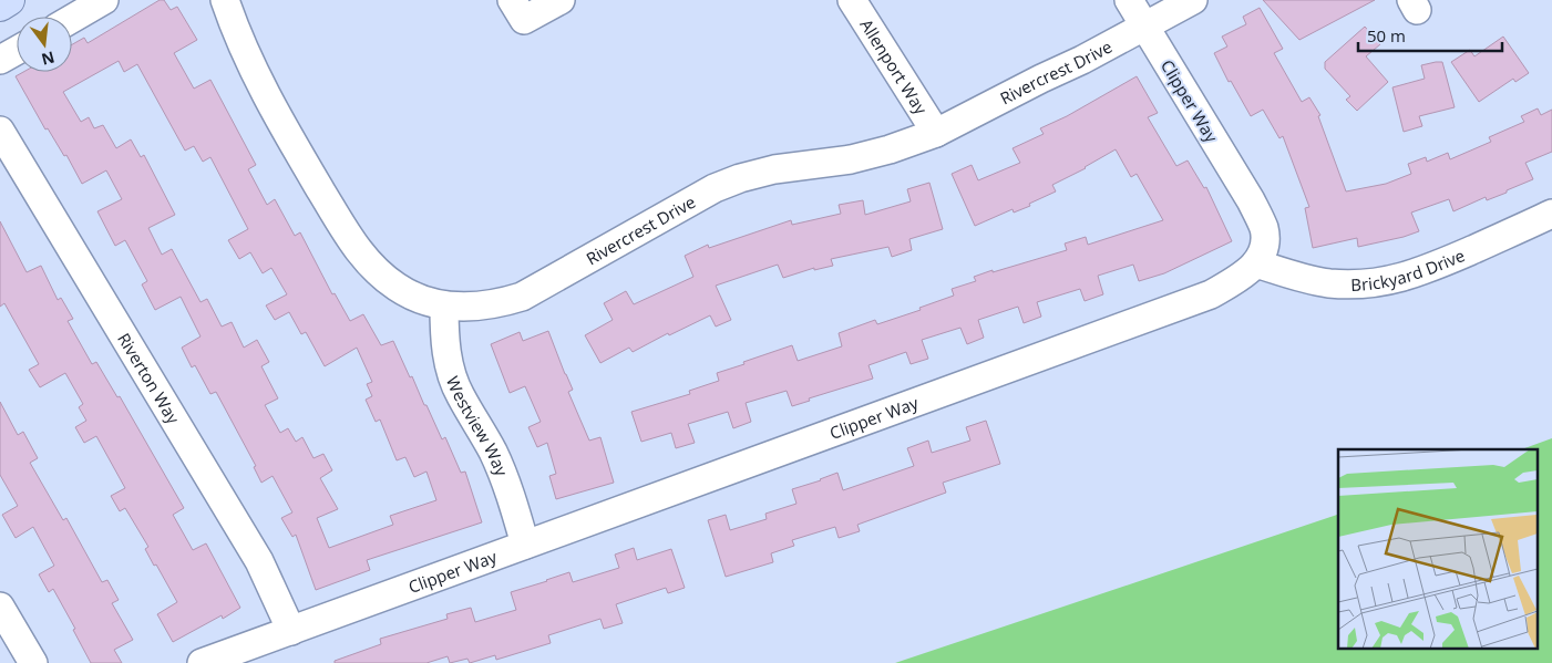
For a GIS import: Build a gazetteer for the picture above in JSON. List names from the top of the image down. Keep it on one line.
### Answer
{"streets":{"street":["Allenport Way","Rivercrest Drive","Clipper Way","Brickyard Drive","Riverton Way","Westview Way"]},"crossings":[["Allenport Way","Rivercrest Drive"],["Rivercrest Drive","Clipper Way"],["Rivercrest Drive","Westview Way"],["Clipper Way","Brickyard Drive"],["Clipper Way","Riverton Way"],["Clipper Way","Westview Way"]],"scale_bar":"50 m","north":"bottom"}
